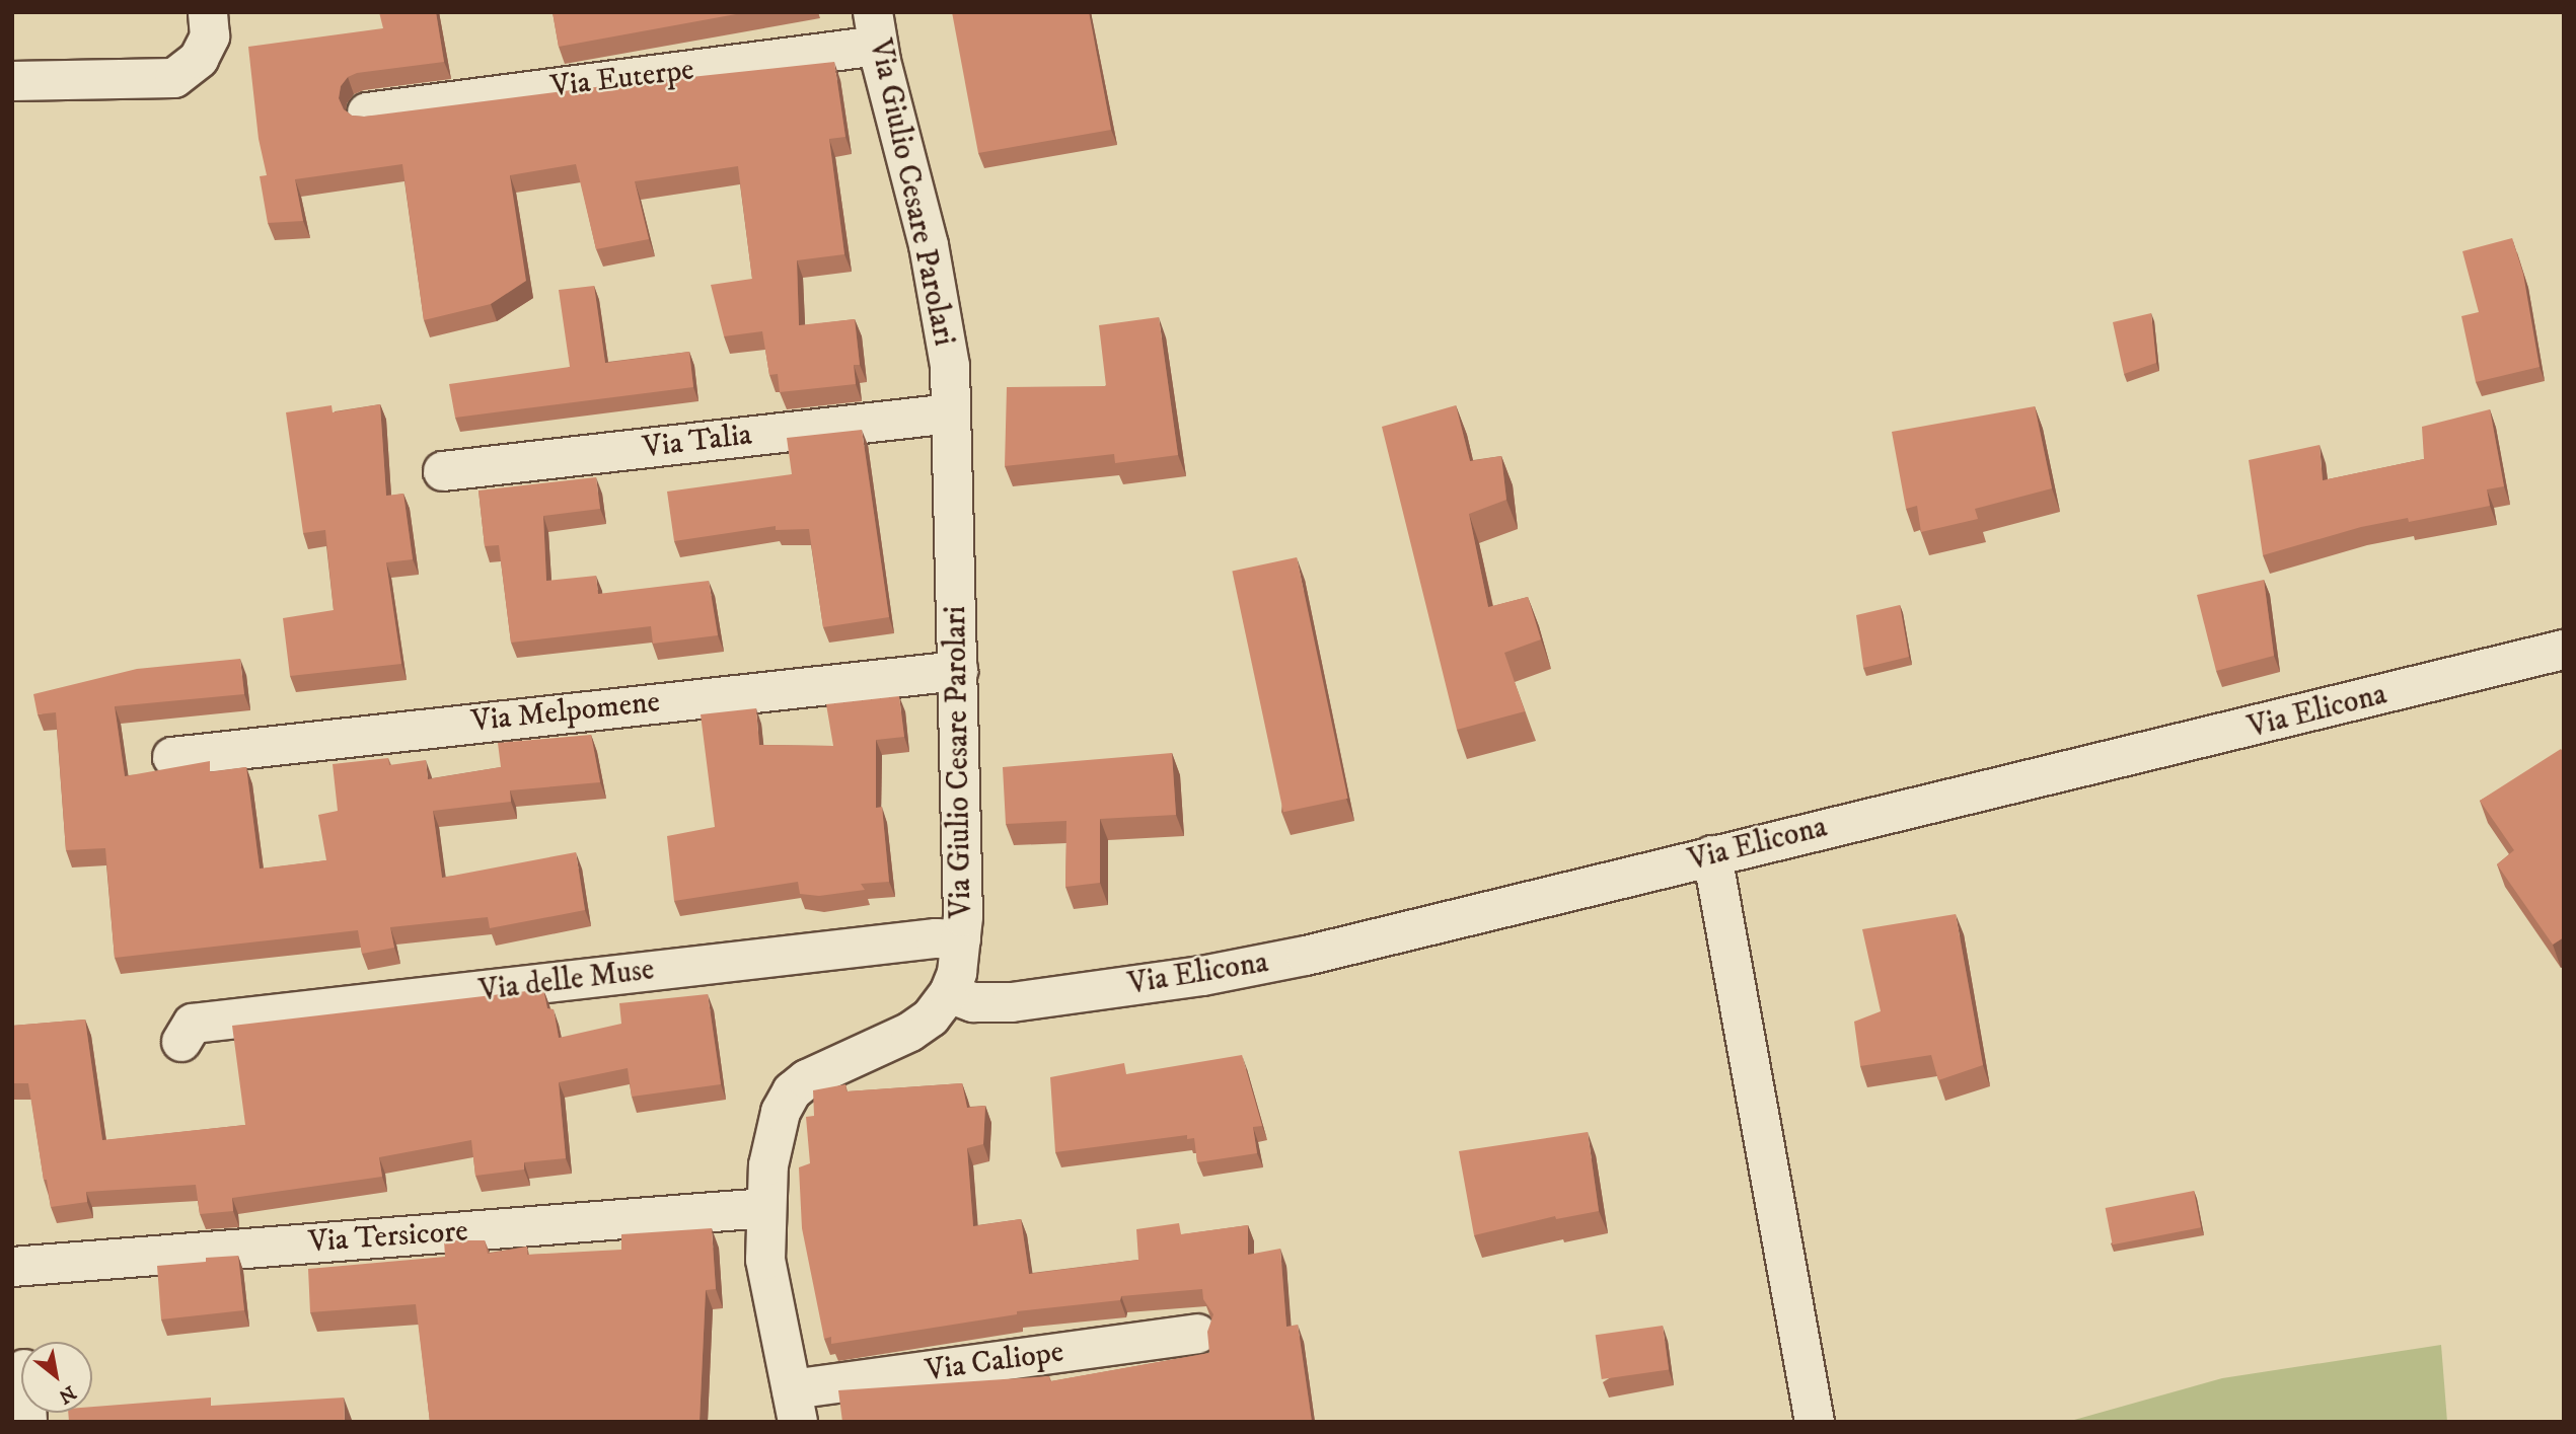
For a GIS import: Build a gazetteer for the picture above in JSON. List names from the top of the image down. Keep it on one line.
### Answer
{"streets":{"street":["Via Euterpe","Via Giulio Cesare Parolari","Via Talia","Via Elicona","Via Melpomene","Via delle Muse","Via Tersicore","Via Caliope"]},"crossings":[["Via Euterpe","Via Giulio Cesare Parolari"],["Via Giulio Cesare Parolari","Via Talia"],["Via Giulio Cesare Parolari","Via Elicona"],["Via Giulio Cesare Parolari","Via Melpomene"],["Via Giulio Cesare Parolari","Via delle Muse"],["Via Giulio Cesare Parolari","Via Tersicore"],["Via Giulio Cesare Parolari","Via Caliope"]],"north":"bottom right"}
